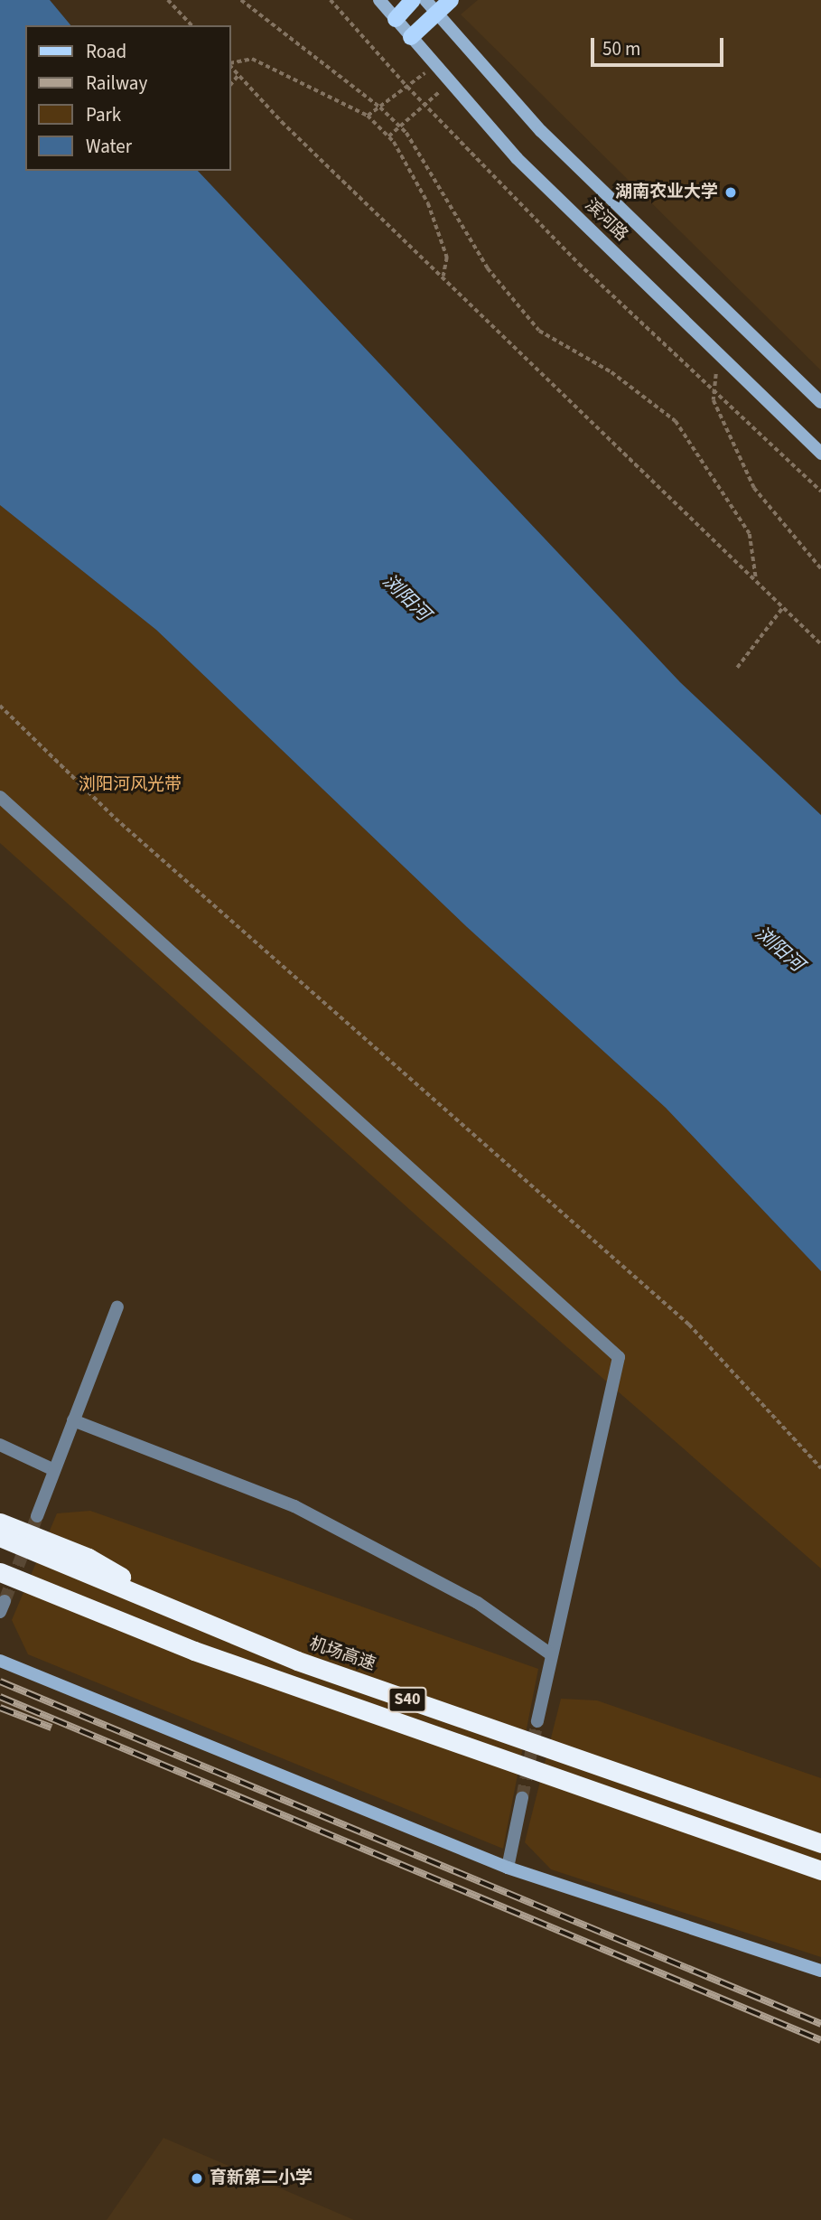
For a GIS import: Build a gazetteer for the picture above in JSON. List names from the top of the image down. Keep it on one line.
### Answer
{"streets":{"highway":["机场高速","S40"],"main road":["滨河路"]},"water":["浏阳河"],"parks":["浏阳河风光带"],"places":["湖南农业大学","育新第二小学"],"legend":["Road","Railway","Park","Water"],"scale_bar":"50 m"}
